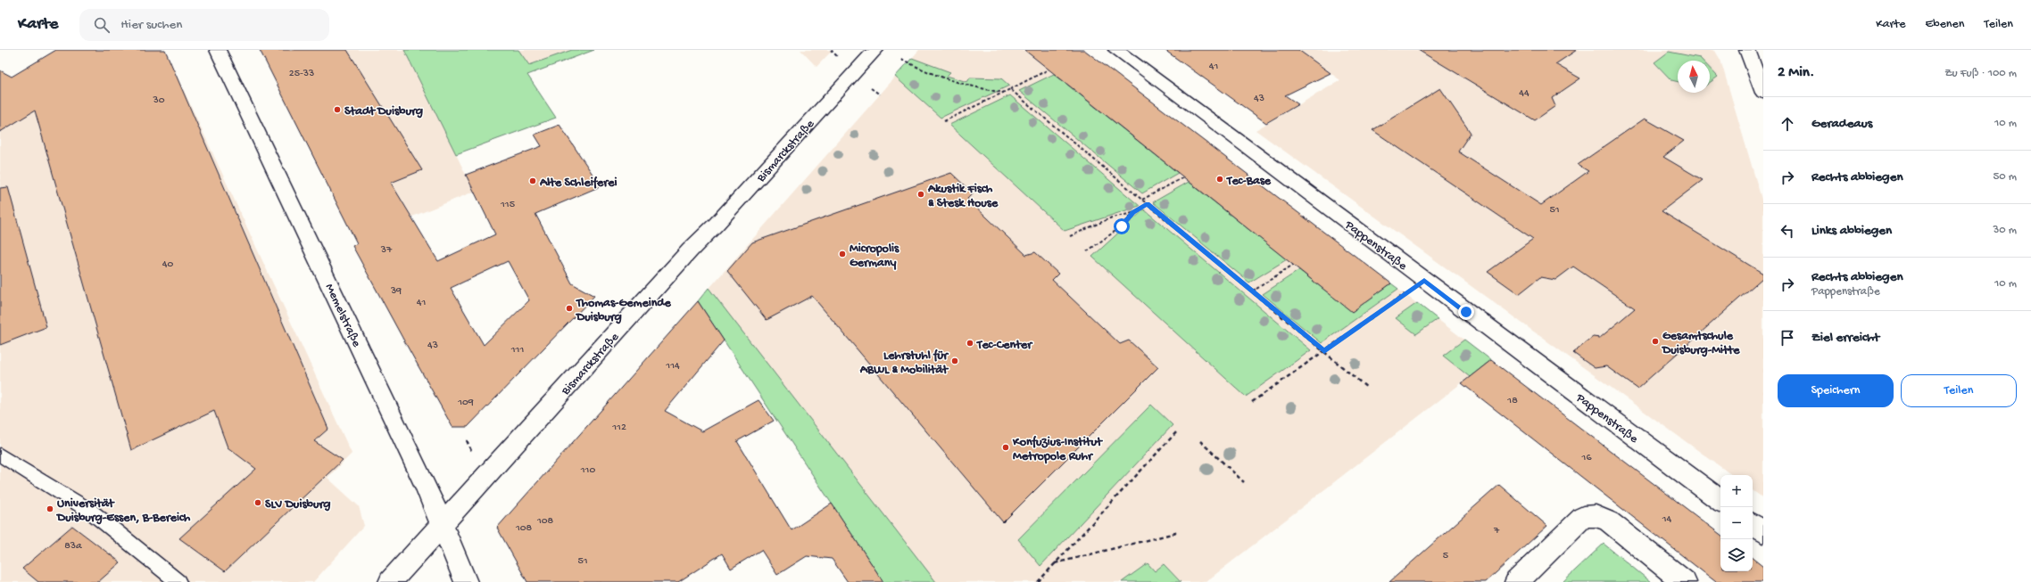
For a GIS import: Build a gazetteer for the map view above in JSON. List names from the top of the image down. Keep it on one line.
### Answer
{"streets":{"street":["Bismarckstraße","Pappenstraße","Memelstraße"]},"crossings":[["Bismarckstraße","Memelstraße"]],"places":["Stadt Duisburg","Tec-Base","Alte Schleiferei","Akustik Fisch & Stesk House","Micropolis Germany","Thomas-Gemeinde Duisburg","Gesamtschule Duisburg-Mitte","Tec-Center","Lehrstuhl für ABWL & Mobilität","Konfuzius-Institut Metropole Ruhr","SLV Duisburg","Universität Duisburg-Essen, B-Bereich"],"house_numbers":["41","25-33","44","43","30","115","51","37","40","39","41","43","111","114","18","109","112","16","110","14","108","108","7","83a","5","51"],"north":"top","page":{"header":"Karte","search":"Hier suchen","nav":["Karte","Ebenen","Teilen"],"heading":["2 Min.","Zu Fuß · 100 m"],"list":[["Geradeaus","10 m"],["Rechts abbiegen","50 m"],["Links abbiegen","30 m"],["Rechts abbiegen","Pappenstraße","10 m"],"Ziel erreicht"],"buttons":["Speichern","Teilen"],"map_buttons":["+","−"]}}
